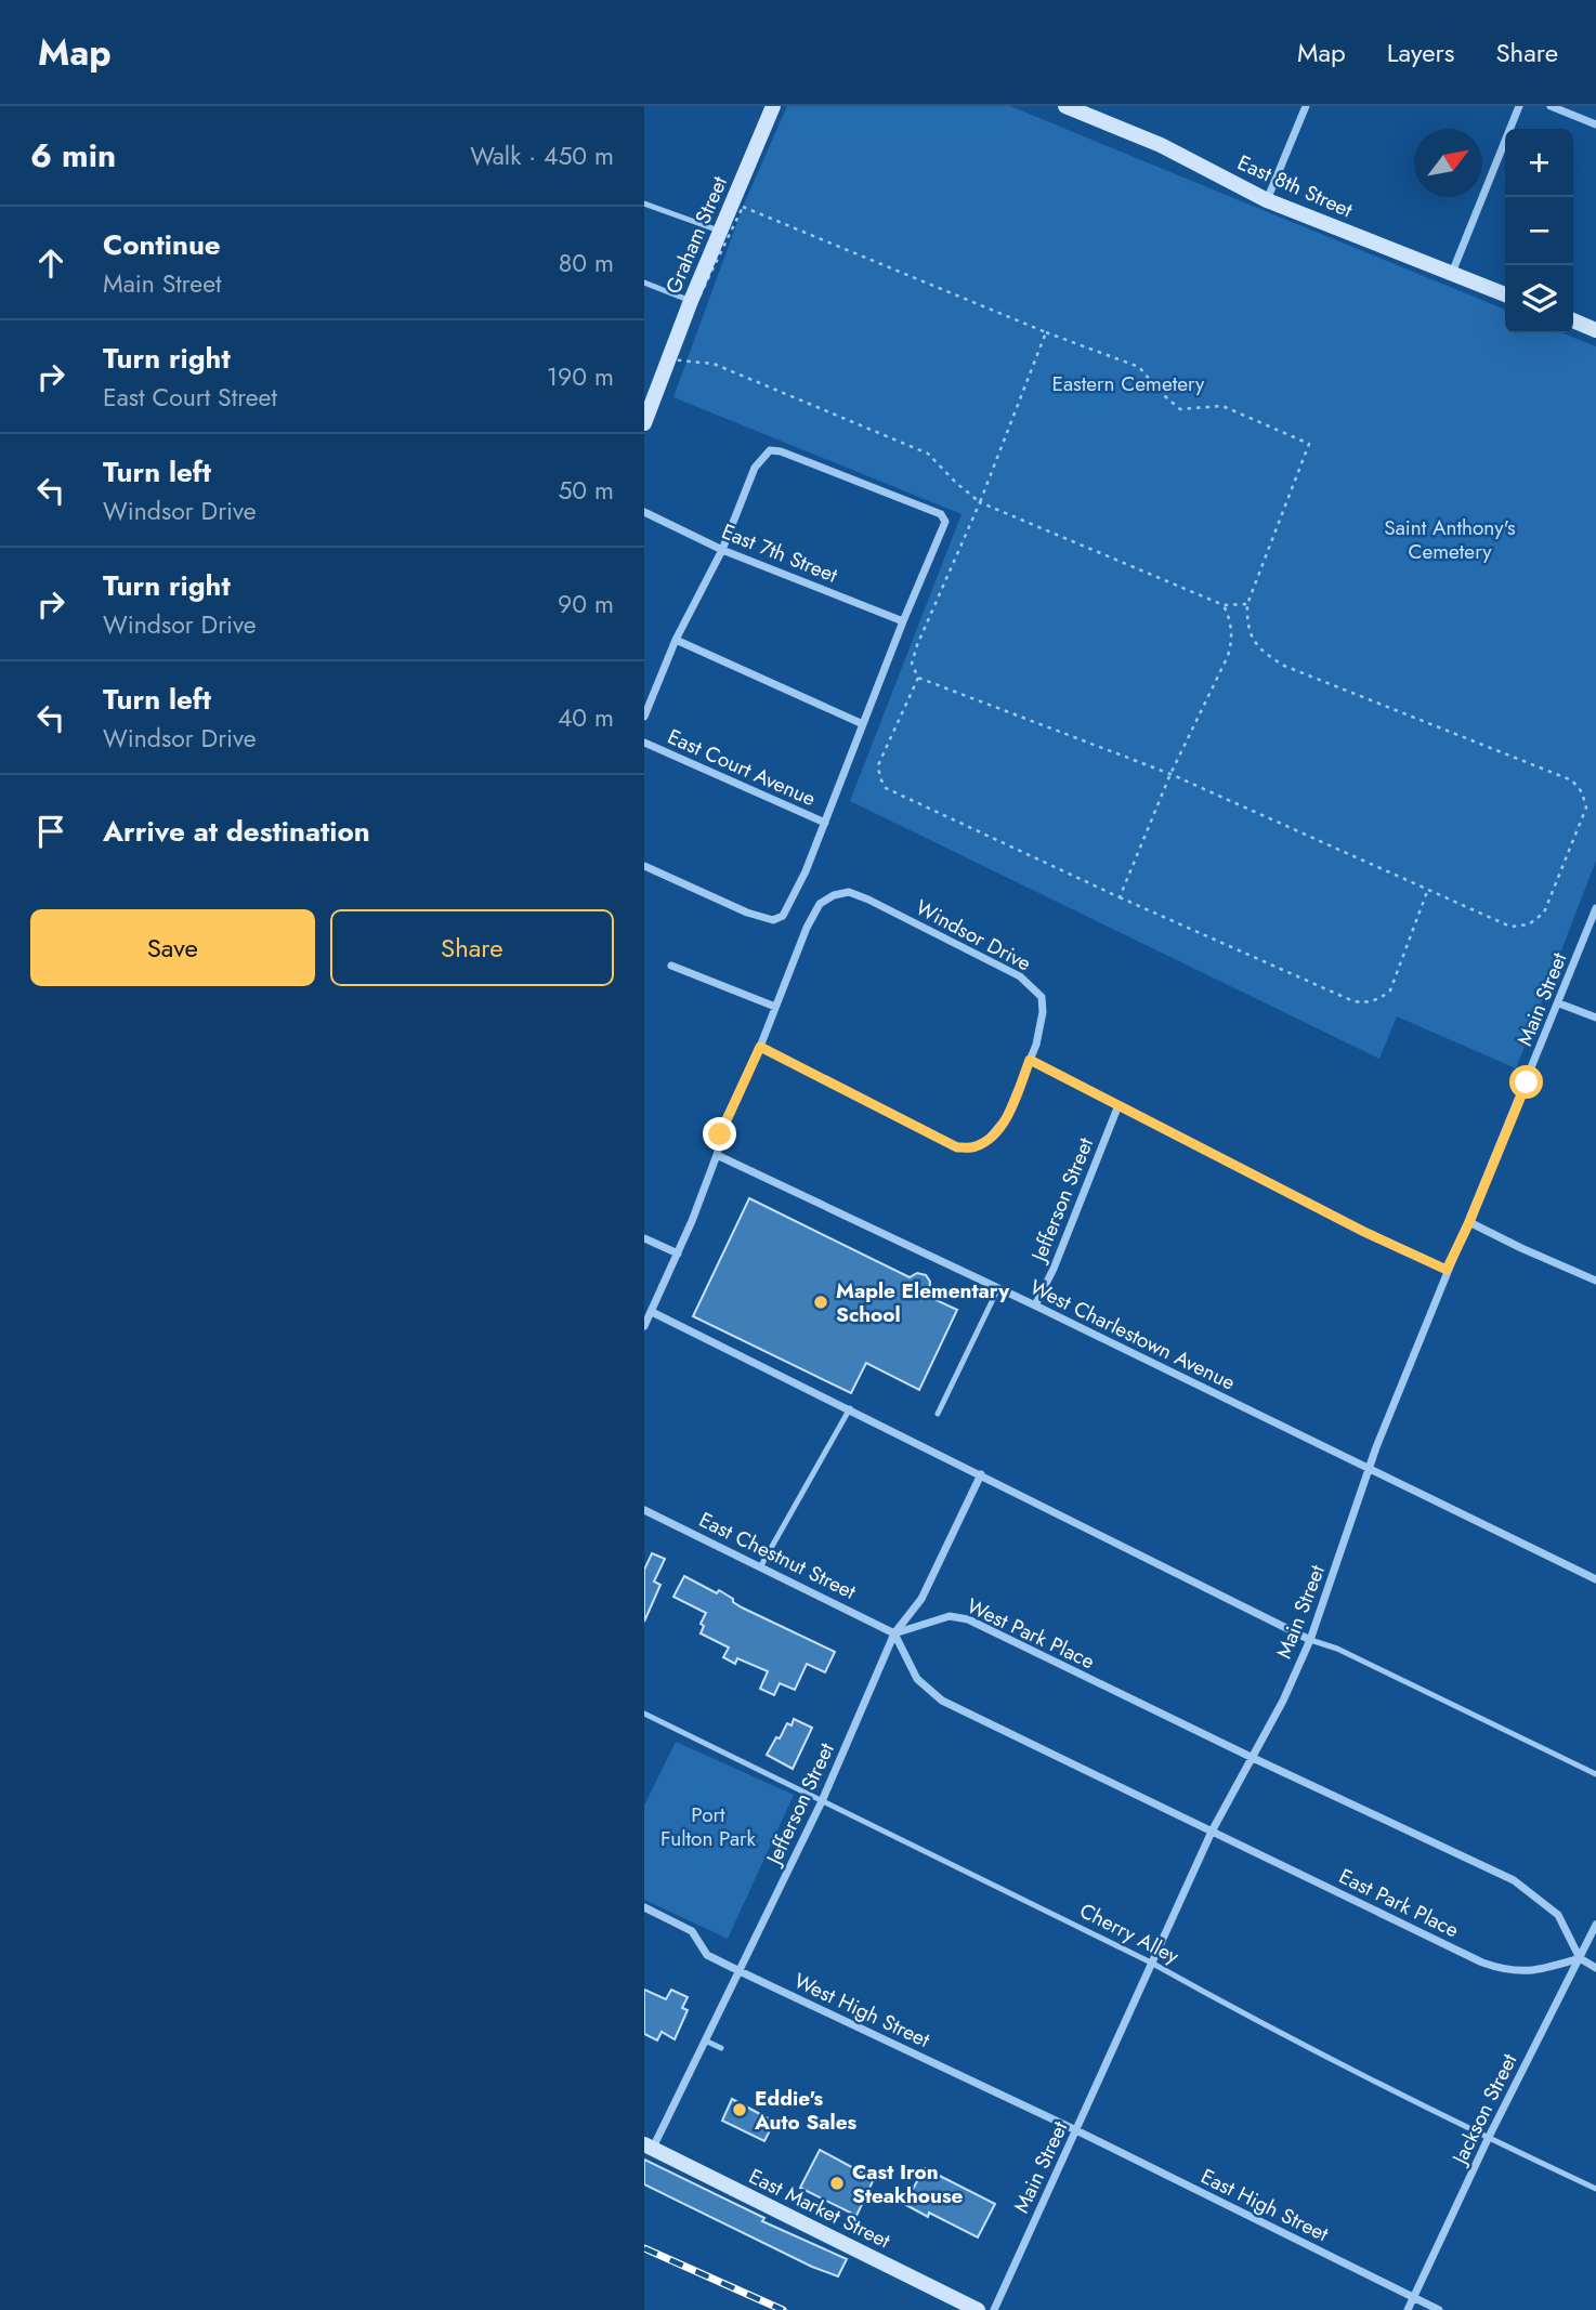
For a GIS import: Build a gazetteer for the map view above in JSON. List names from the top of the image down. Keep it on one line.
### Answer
{"streets":{"main road":["East 8th Street","Graham Street","East Market Street"],"street":["East 7th Street","East Court Avenue","Windsor Drive","Main Street","Jefferson Street","West Charlestown Avenue","East Chestnut Street","West Park Place","East Park Place","West High Street","Jackson Street","East High Street"],"lane":["Cherry Alley"]},"crossings":[["Windsor Drive","West Charlestown Avenue"],["Main Street","West Charlestown Avenue"],["Main Street","West Park Place"],["Main Street","East Park Place"],["Main Street","Cherry Alley"],["Main Street","West High Street"],["Main Street","East High Street"],["Jefferson Street","West Charlestown Avenue"],["Jefferson Street","East Chestnut Street"],["Jefferson Street","West Park Place"],["Jefferson Street","Cherry Alley"],["Jefferson Street","West High Street"],["Jefferson Street","East Market Street"],["East Chestnut Street","West Park Place"],["East Park Place","Jackson Street"],["Cherry Alley","Jackson Street"],["West High Street","East High Street"],["Jackson Street","East High Street"]],"parks":["Eastern Cemetery","Saint Anthony's Cemetery","Port Fulton Park"],"places":["Maple Elementary School","Eddie's Auto Sales","Cast Iron Steakhouse"],"north":"top right","page":{"header":"Map","nav":["Map","Layers","Share"],"heading":["6 min","Walk · 450 m"],"map_buttons":["+","−"],"list":[["Continue","Main Street","80 m"],["Turn right","East Court Street","190 m"],["Turn left","Windsor Drive","50 m"],["Turn right","Windsor Drive","90 m"],["Turn left","Windsor Drive","40 m"],"Arrive at destination"],"buttons":["Save","Share"]}}
